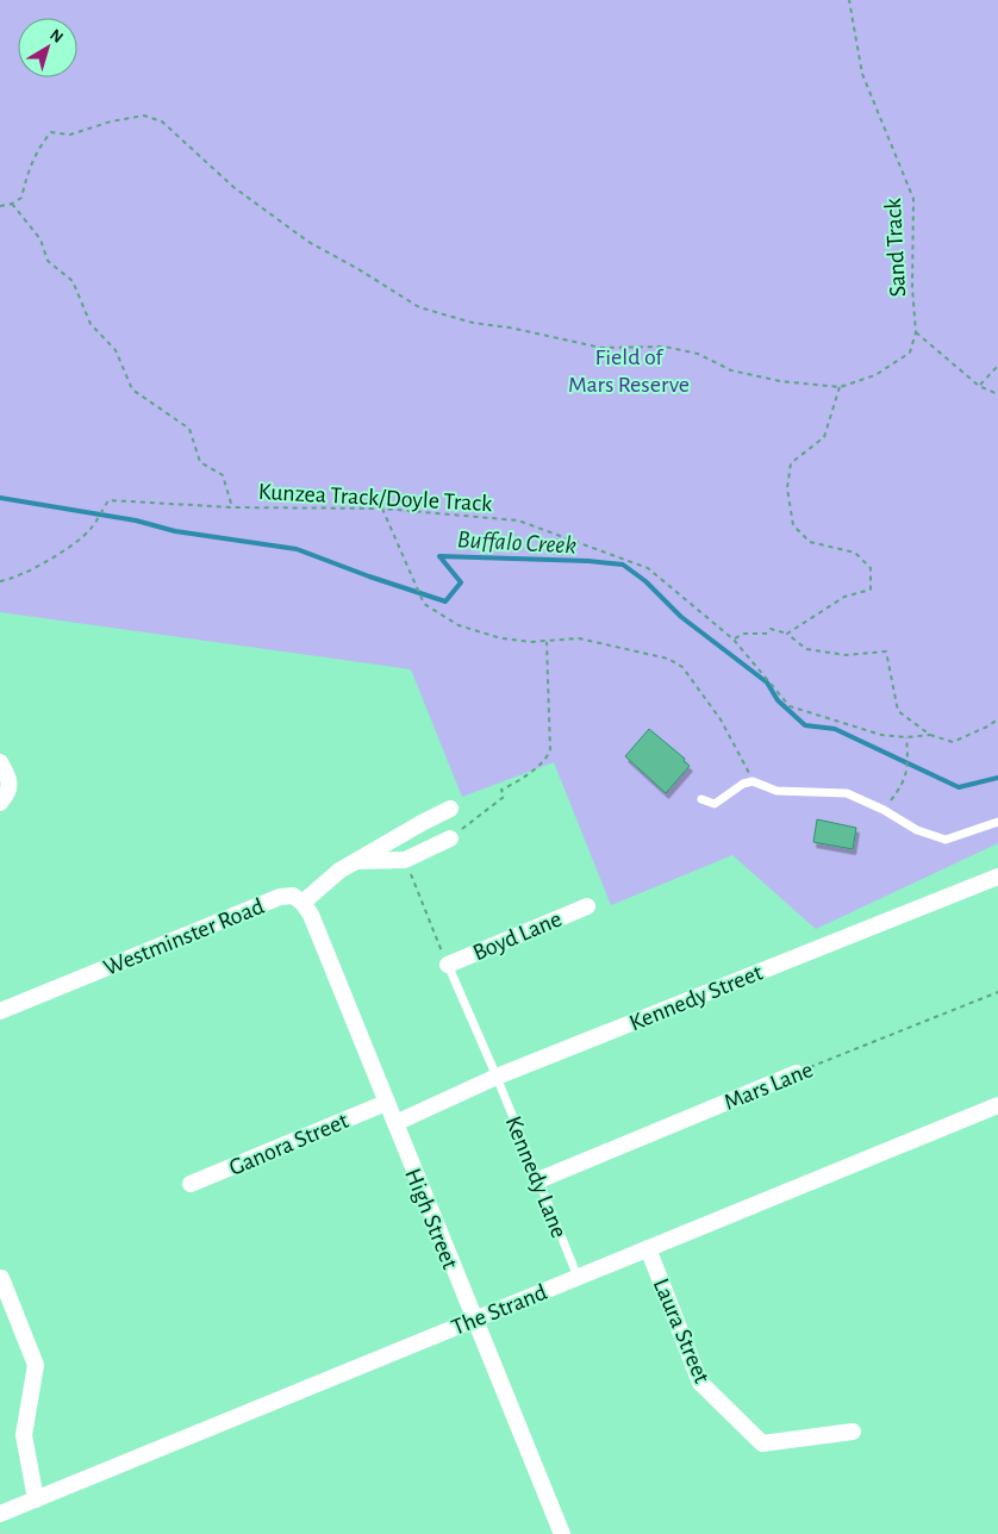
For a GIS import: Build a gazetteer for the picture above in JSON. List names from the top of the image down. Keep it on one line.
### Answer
{"streets":{"street":["Boyd Lane","Westminster Road","Kennedy Street","Mars Lane","Ganora Street","High Street","The Strand","Laura Street"],"lane":["Kennedy Lane"],"path":["Sand Track","Kunzea Track/Doyle Track"]},"crossings":[["Boyd Lane","Kennedy Street"],["Boyd Lane","Kennedy Lane"],["Westminster Road","High Street"],["Kennedy Street","Kennedy Lane"],["Kennedy Street","High Street"],["Mars Lane","Kennedy Lane"],["Ganora Street","High Street"],["Kennedy Lane","The Strand"],["High Street","The Strand"],["The Strand","Laura Street"]],"water":["Buffalo Creek"],"parks":["Field of Mars Reserve"],"north":"top right"}
